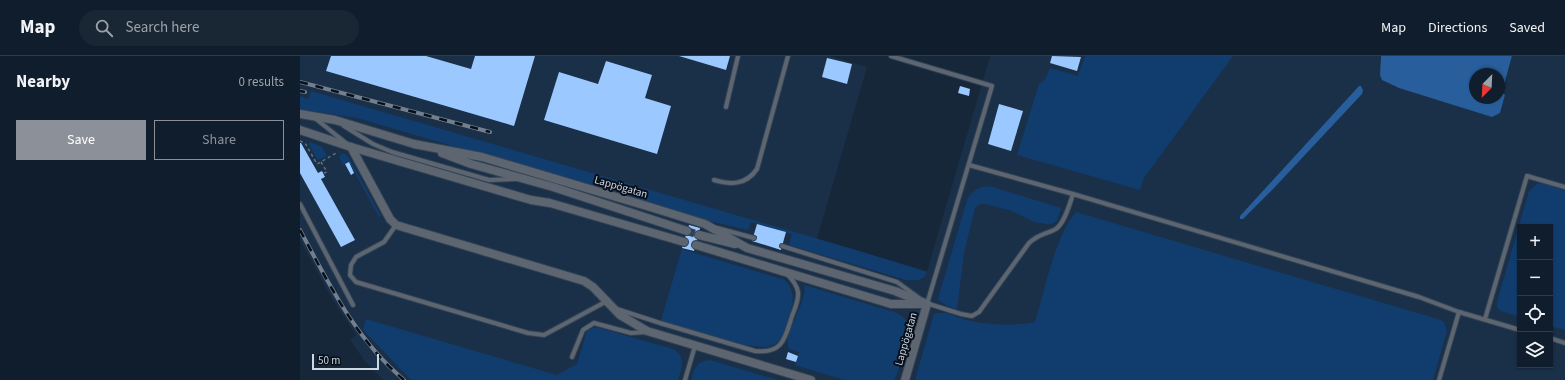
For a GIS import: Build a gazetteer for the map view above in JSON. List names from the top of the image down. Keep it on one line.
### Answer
{"streets":{"street":["Lappögatan"]},"scale_bar":"50 m","north":"bottom left","page":{"header":"Map","search":"Search here","nav":["Map","Directions","Saved"],"heading":["Nearby","0 results"],"buttons":["Save","Share"],"map_buttons":["+","−"],"scale":"50 m"}}
